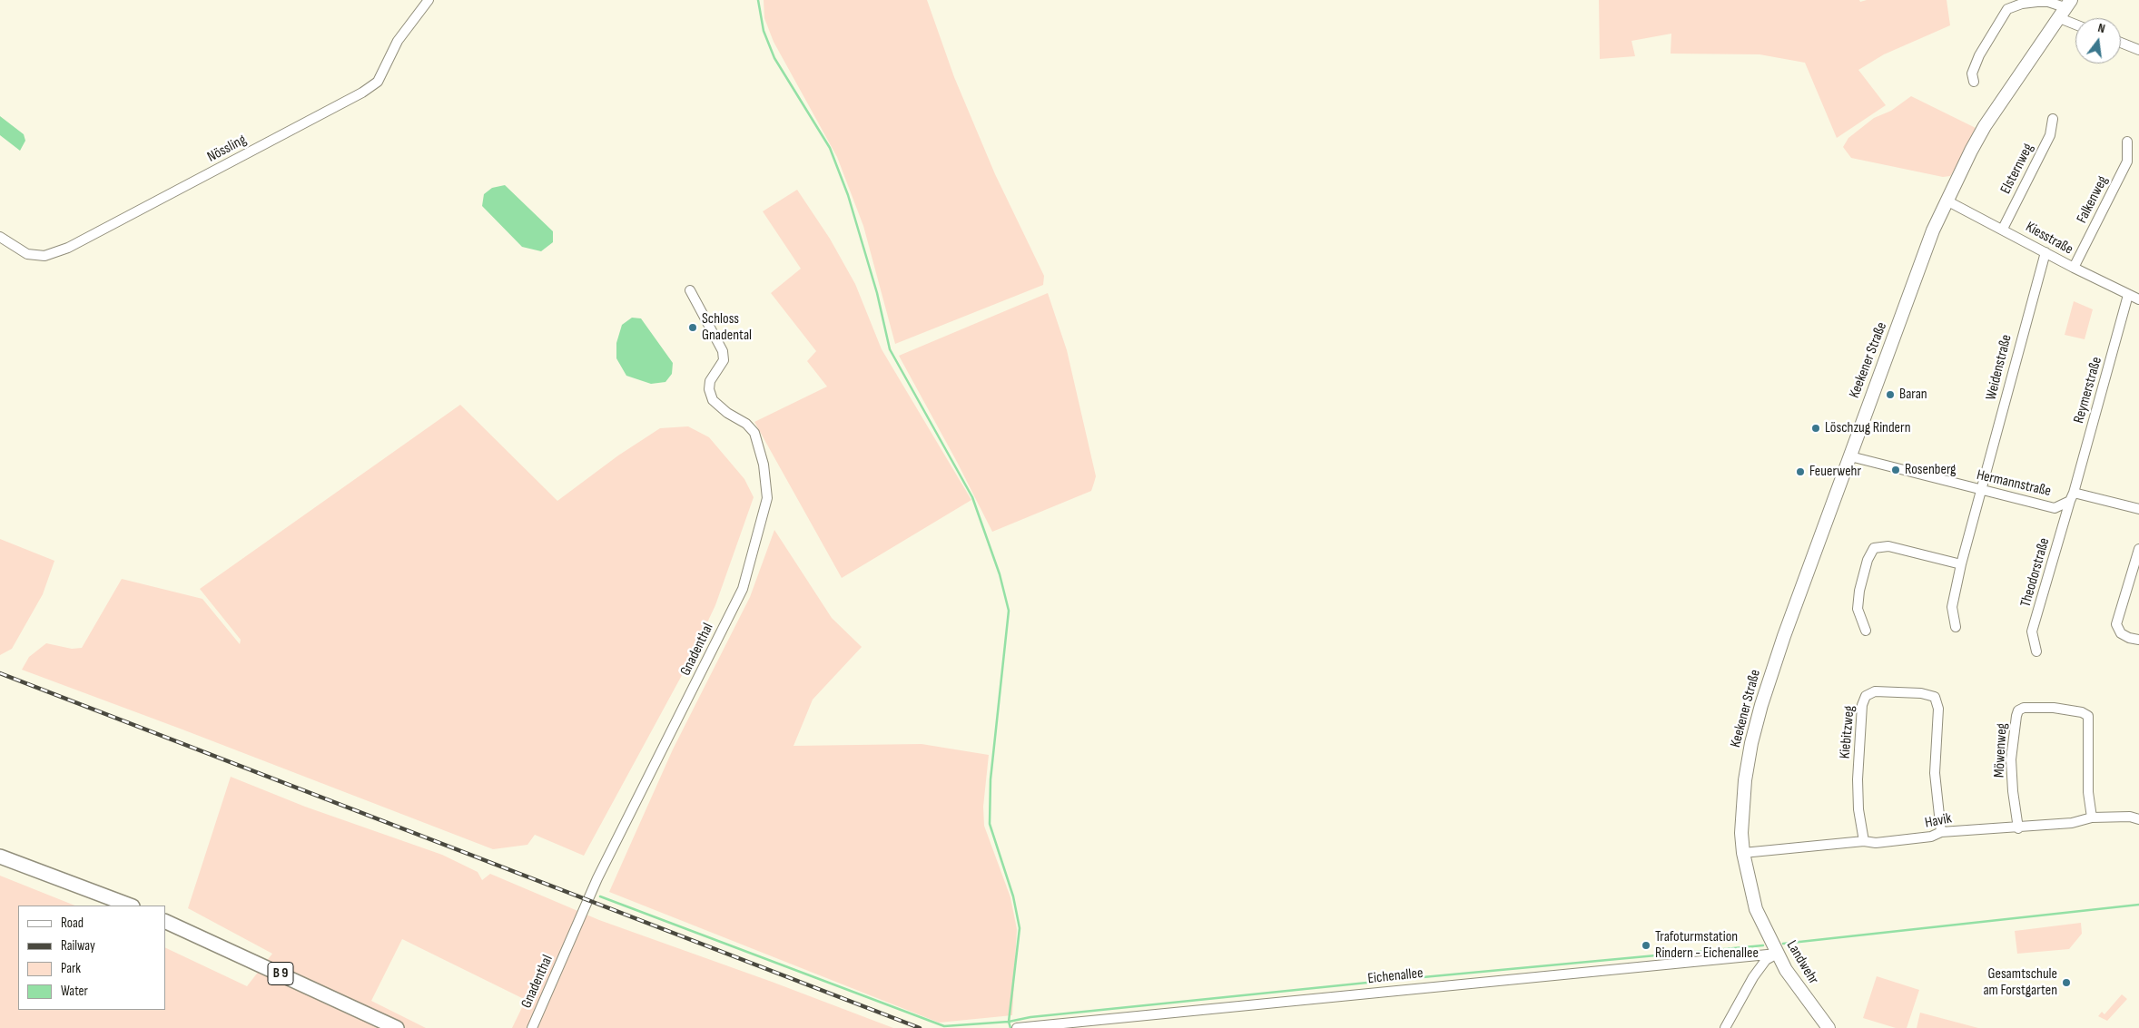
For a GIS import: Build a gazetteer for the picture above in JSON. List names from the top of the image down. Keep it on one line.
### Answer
{"streets":{"main road":["Keekener Straße","Landwehr","B 9"],"street":["Nössling","Elsternweg","Falkenweg","Kiesstraße","Weidenstraße","Reymerstraße","Hermannstraße","Theodorstraße","Gnadenthal","Kiebitzweg","Möwenweg","Havik","Eichenallee"]},"crossings":[["Elsternweg","Kiesstraße"],["Falkenweg","Kiesstraße"],["Kiesstraße","Keekener Straße"],["Kiesstraße","Weidenstraße"],["Kiesstraße","Reymerstraße"],["Keekener Straße","Hermannstraße"],["Keekener Straße","Havik"],["Keekener Straße","Landwehr"],["Weidenstraße","Hermannstraße"],["Reymerstraße","Hermannstraße"],["Reymerstraße","Theodorstraße"],["Hermannstraße","Theodorstraße"],["Kiebitzweg","Havik"],["Möwenweg","Havik"],["Landwehr","Eichenallee"]],"places":["Schloss Gnadental","Baran","Löschzug Rindern","Rosenberg","Feuerwehr","Trafoturmstation Rindern - Eichenallee","Gesamtschule am Forstgarten"],"legend":["Road","Railway","Park","Water"],"north":"top"}
